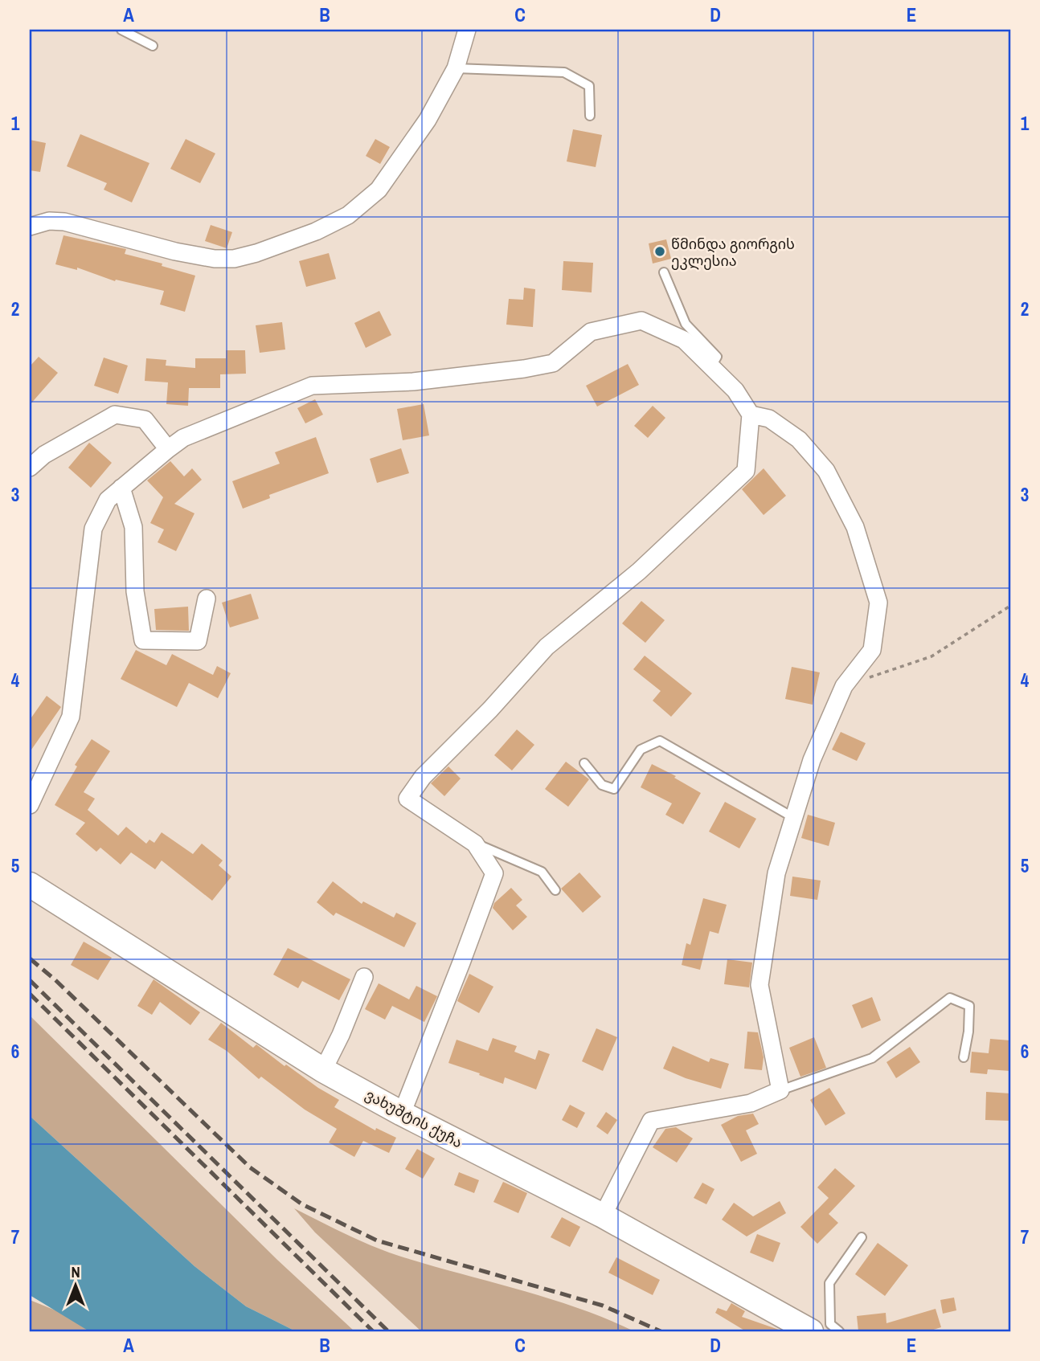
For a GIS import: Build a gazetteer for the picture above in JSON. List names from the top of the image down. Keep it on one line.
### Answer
{"streets":{"street":["ვახუშტის ქუჩა"]},"places":["წმინდა გიორგის ეკლესია"],"north":"top","grid":{"columns":["A","B","C","D","E"],"rows":["1","2","3","4","5","6","7"]}}
